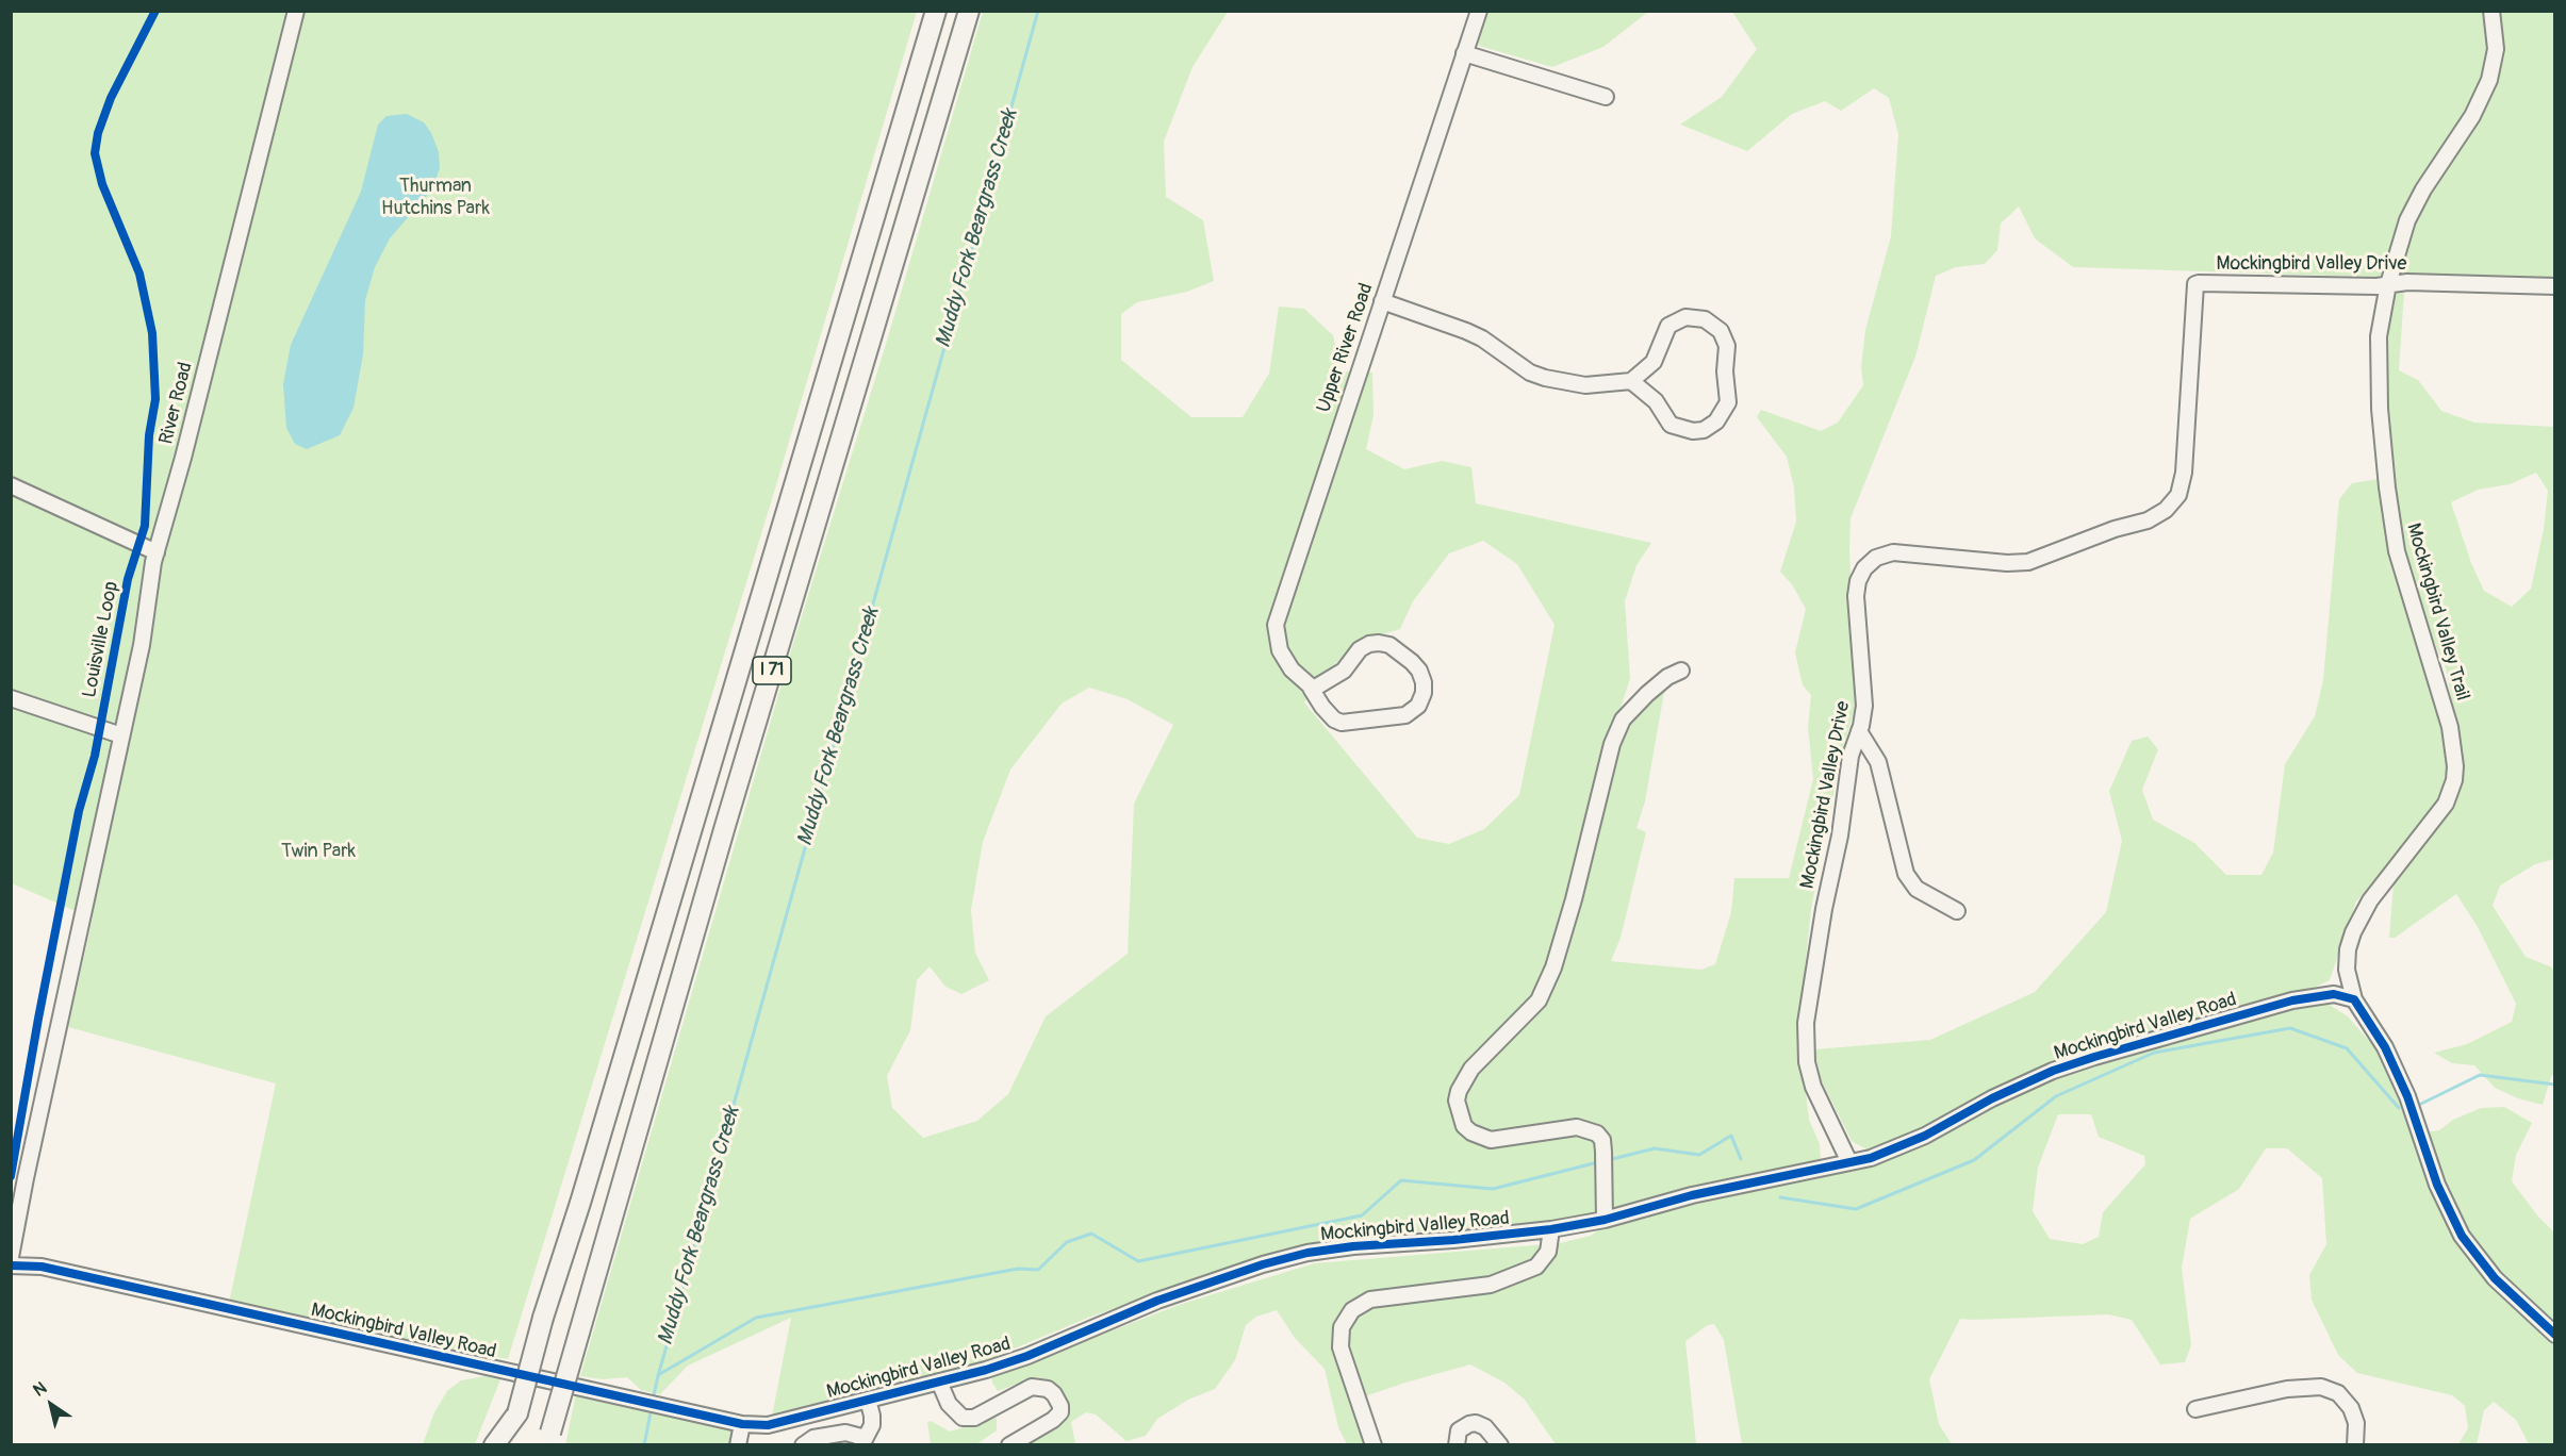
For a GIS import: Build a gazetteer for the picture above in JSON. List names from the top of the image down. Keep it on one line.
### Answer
{"streets":{"highway":["I 71"],"street":["Mockingbird Valley Drive","Upper River Road","River Road","Mockingbird Valley Trail","Mockingbird Valley Road"],"cycle path":["Louisville Loop"]},"crossings":[["Mockingbird Valley Drive","Mockingbird Valley Trail"],["Mockingbird Valley Drive","Mockingbird Valley Road"],["Mockingbird Valley Trail","Mockingbird Valley Road"]],"water":["Muddy Fork Beargrass Creek"],"parks":["Thurman Hutchins Park","Twin Park"],"north":"top left"}
